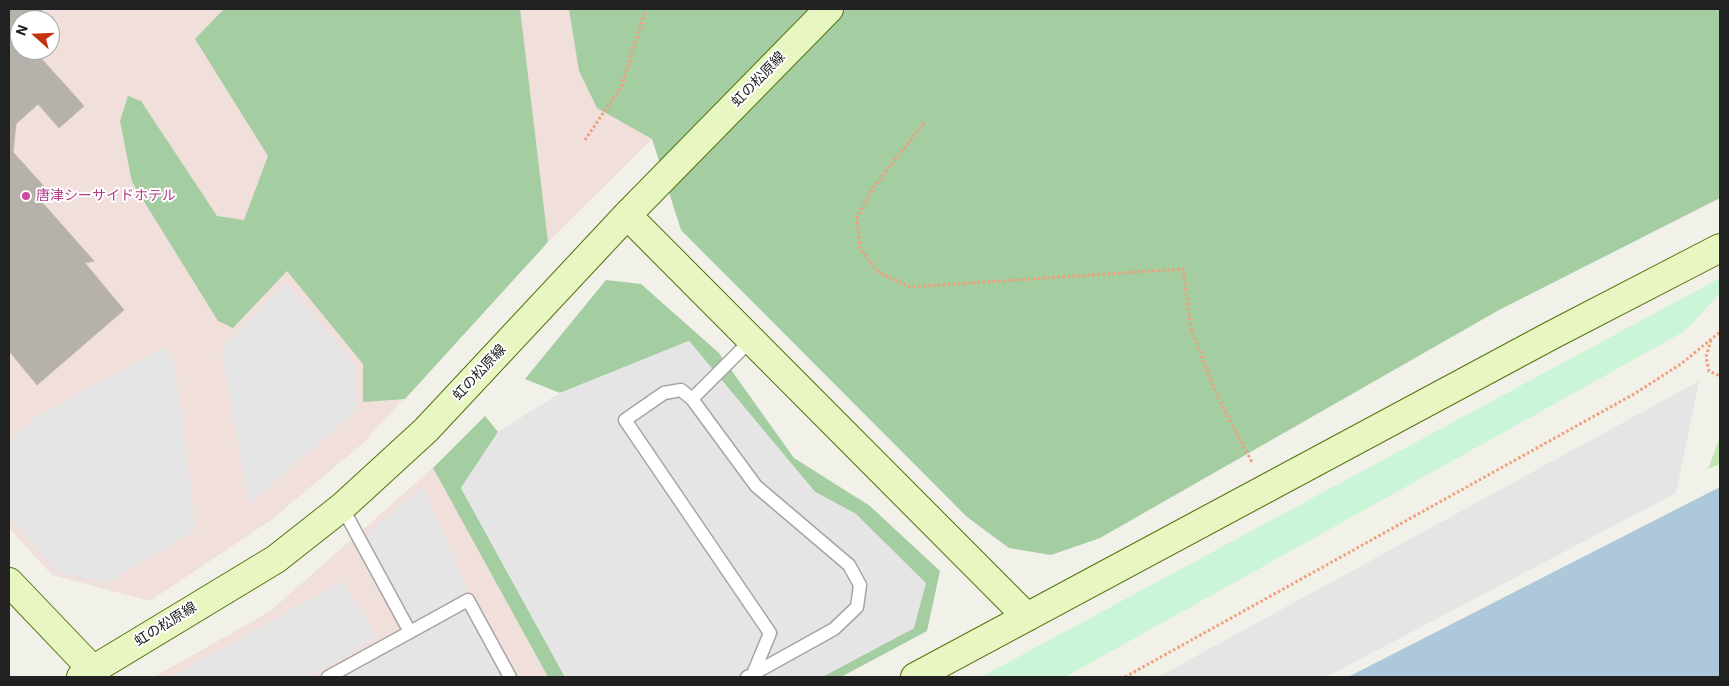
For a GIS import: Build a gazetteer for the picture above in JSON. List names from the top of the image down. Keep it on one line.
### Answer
{"streets":{"street":["虹の松原線"]},"places":["唐津シーサイドホテル"],"north":"left"}
